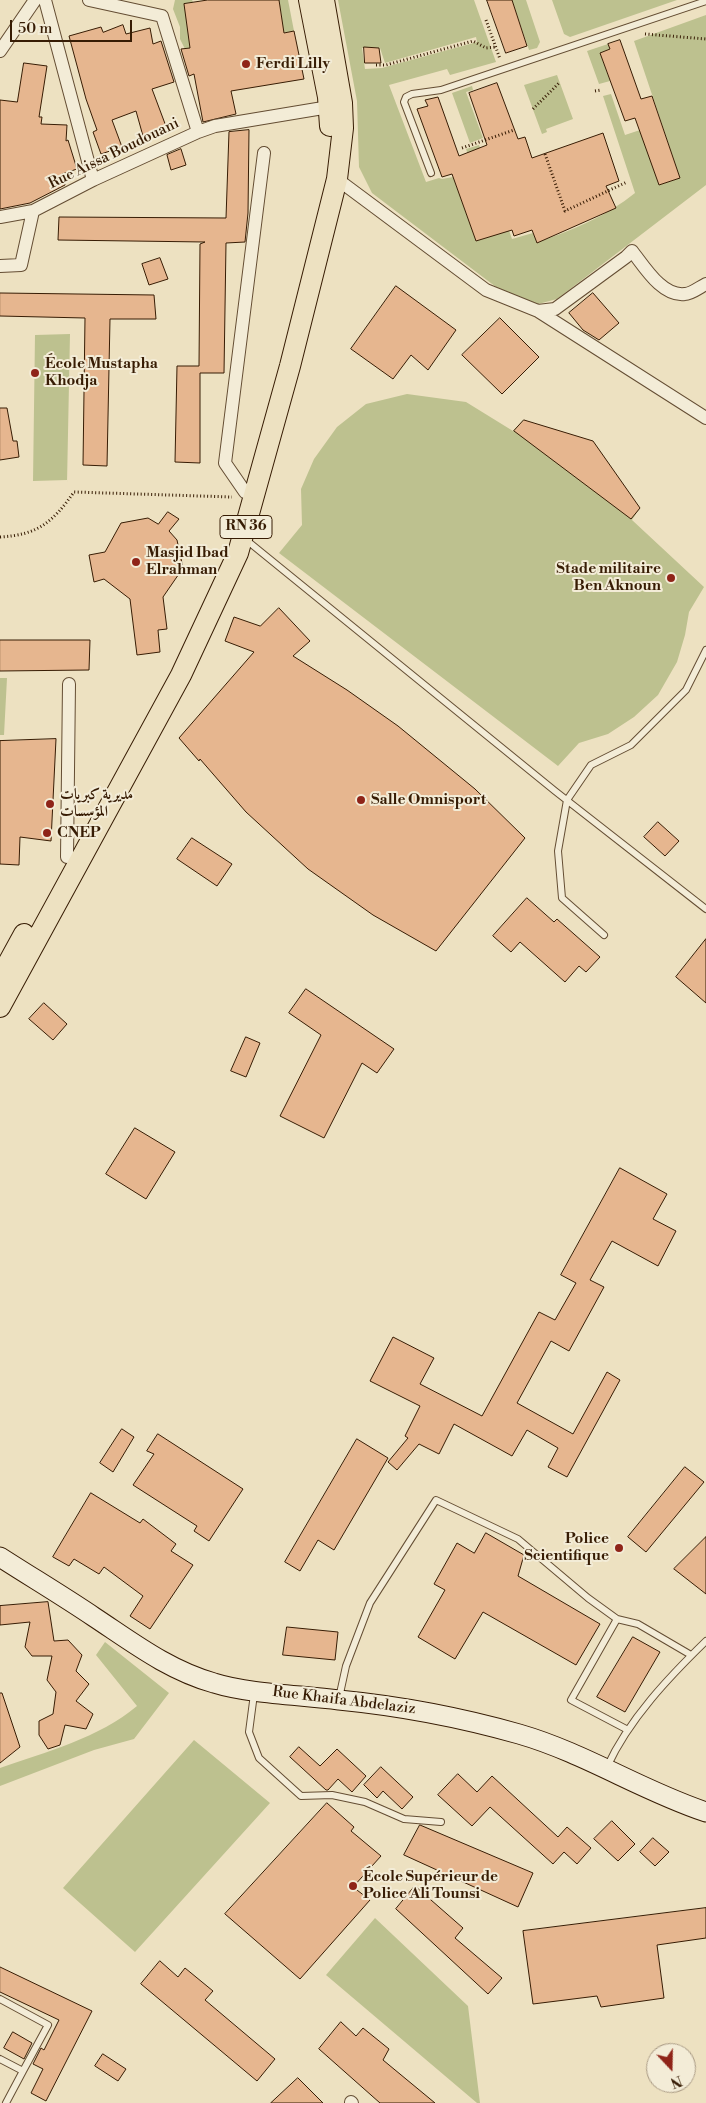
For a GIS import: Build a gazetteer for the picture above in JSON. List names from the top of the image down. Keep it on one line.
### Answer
{"streets":{"main road":["RN 36"],"street":["Rue Aissa Boudouani","Rue Khaifa Abdelaziz"]},"places":["Ferdi Lilly","École Mustapha Khodja","Masjid Ibad Elrahman","Stade militaire Ben Aknoun","Salle Omnisport","مديرية كبريات المؤسسات","CNEP","Police Scientifique","École Supérieur de Police Ali Tounsi"],"scale_bar":"50 m","north":"bottom"}
